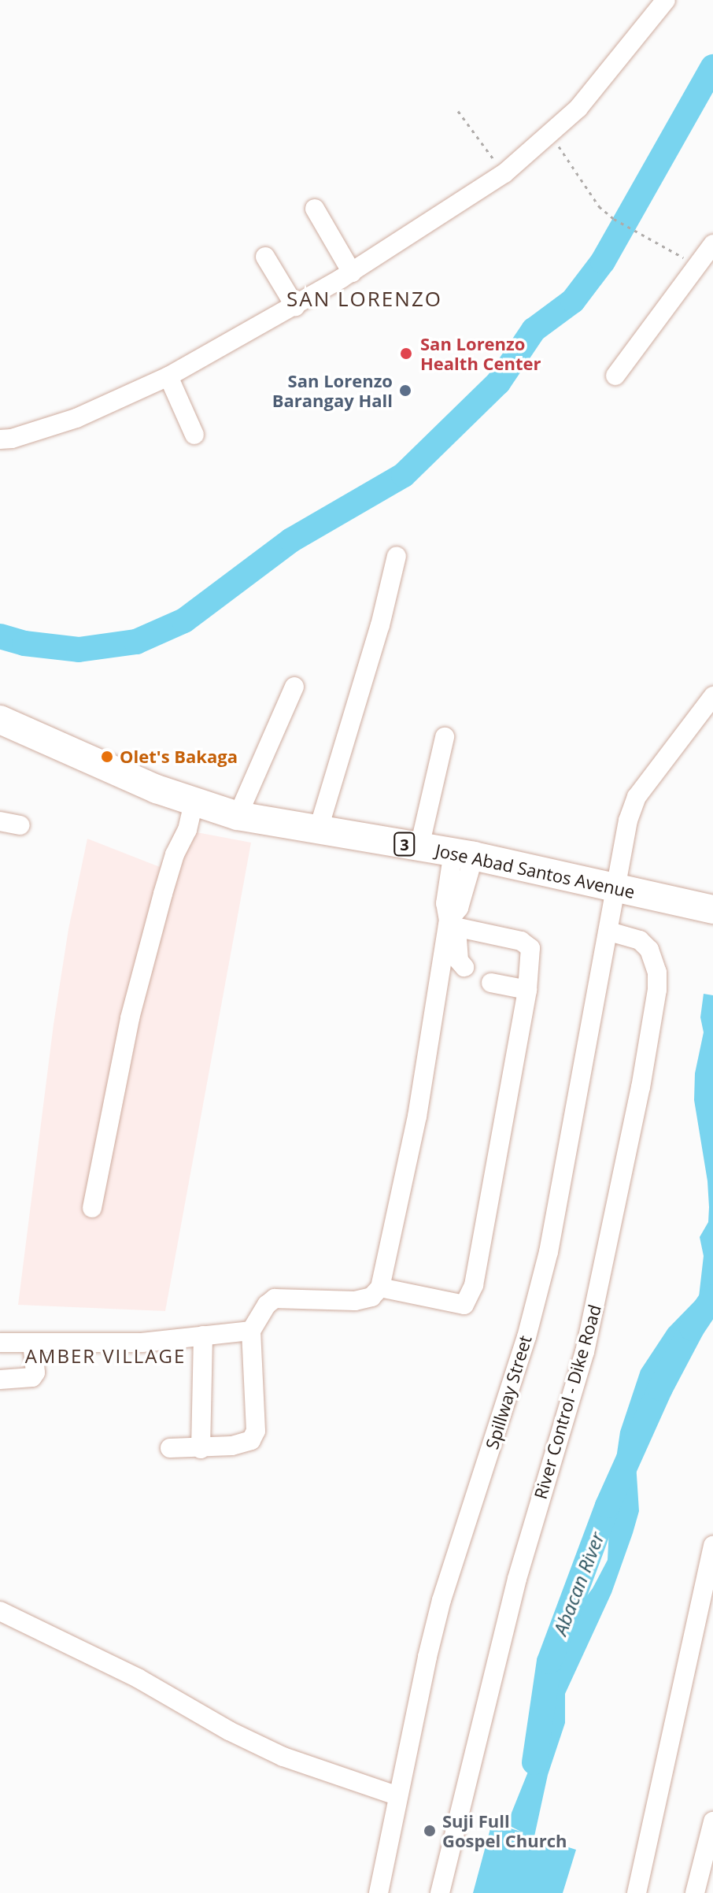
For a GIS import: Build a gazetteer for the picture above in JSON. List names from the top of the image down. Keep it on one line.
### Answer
{"streets":{"highway":["3","Jose Abad Santos Avenue"],"street":["Spillway Street","River Control - Dike Road"]},"crossings":[["Jose Abad Santos Avenue","Spillway Street"],["Spillway Street","River Control - Dike Road"]],"districts":["SAN LORENZO","AMBER VILLAGE"],"water":["Abacan River"],"places":["San Lorenzo Health Center","San Lorenzo Barangay Hall","Olet's Bakaga","Suji Full Gospel Church"]}
